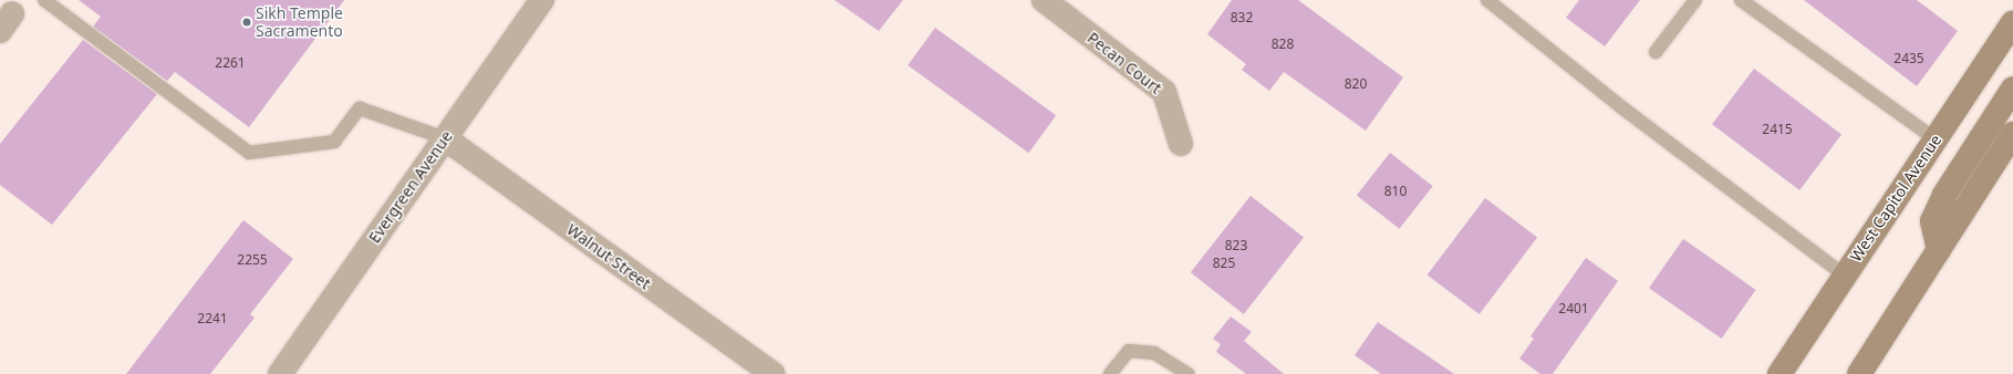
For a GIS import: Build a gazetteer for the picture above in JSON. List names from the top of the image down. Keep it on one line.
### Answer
{"streets":{"main road":["West Capitol Avenue"],"street":["Pecan Court","Evergreen Avenue","Walnut Street"]},"crossings":[["Evergreen Avenue","Walnut Street"]],"places":["Sikh Temple Sacramento"],"house_numbers":["832","828","2435","2261","820","2415","810","823","2255","825","2401","2241"]}
